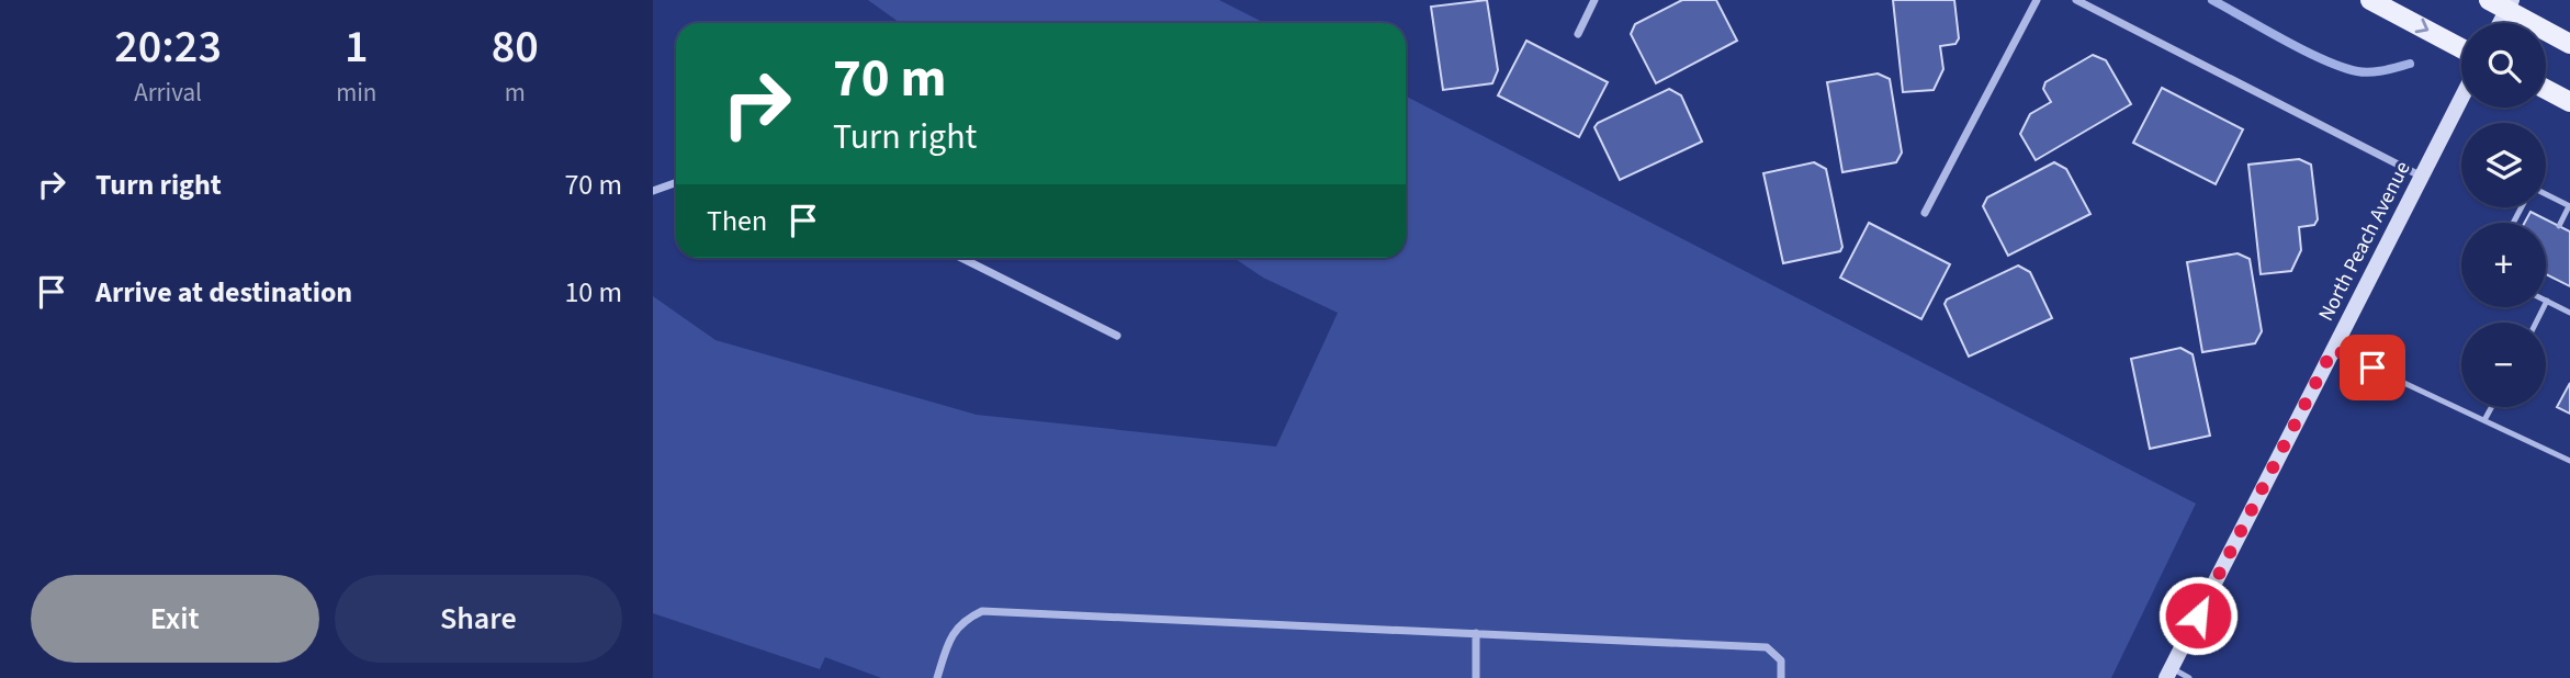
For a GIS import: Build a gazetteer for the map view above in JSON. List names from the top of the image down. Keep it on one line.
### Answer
{"streets":{"main road":["North Peach Avenue"]},"page":{"eta":["20:23","Arrival","1","min","80","m"],"map_buttons":["+","−"],"turn":["70 m","Turn right"],"list":[{"name":"Turn right","value":"70 m"},{"name":"Arrive at destination","value":"10 m"}],"then":"Then","buttons":["Exit","Share"]}}
